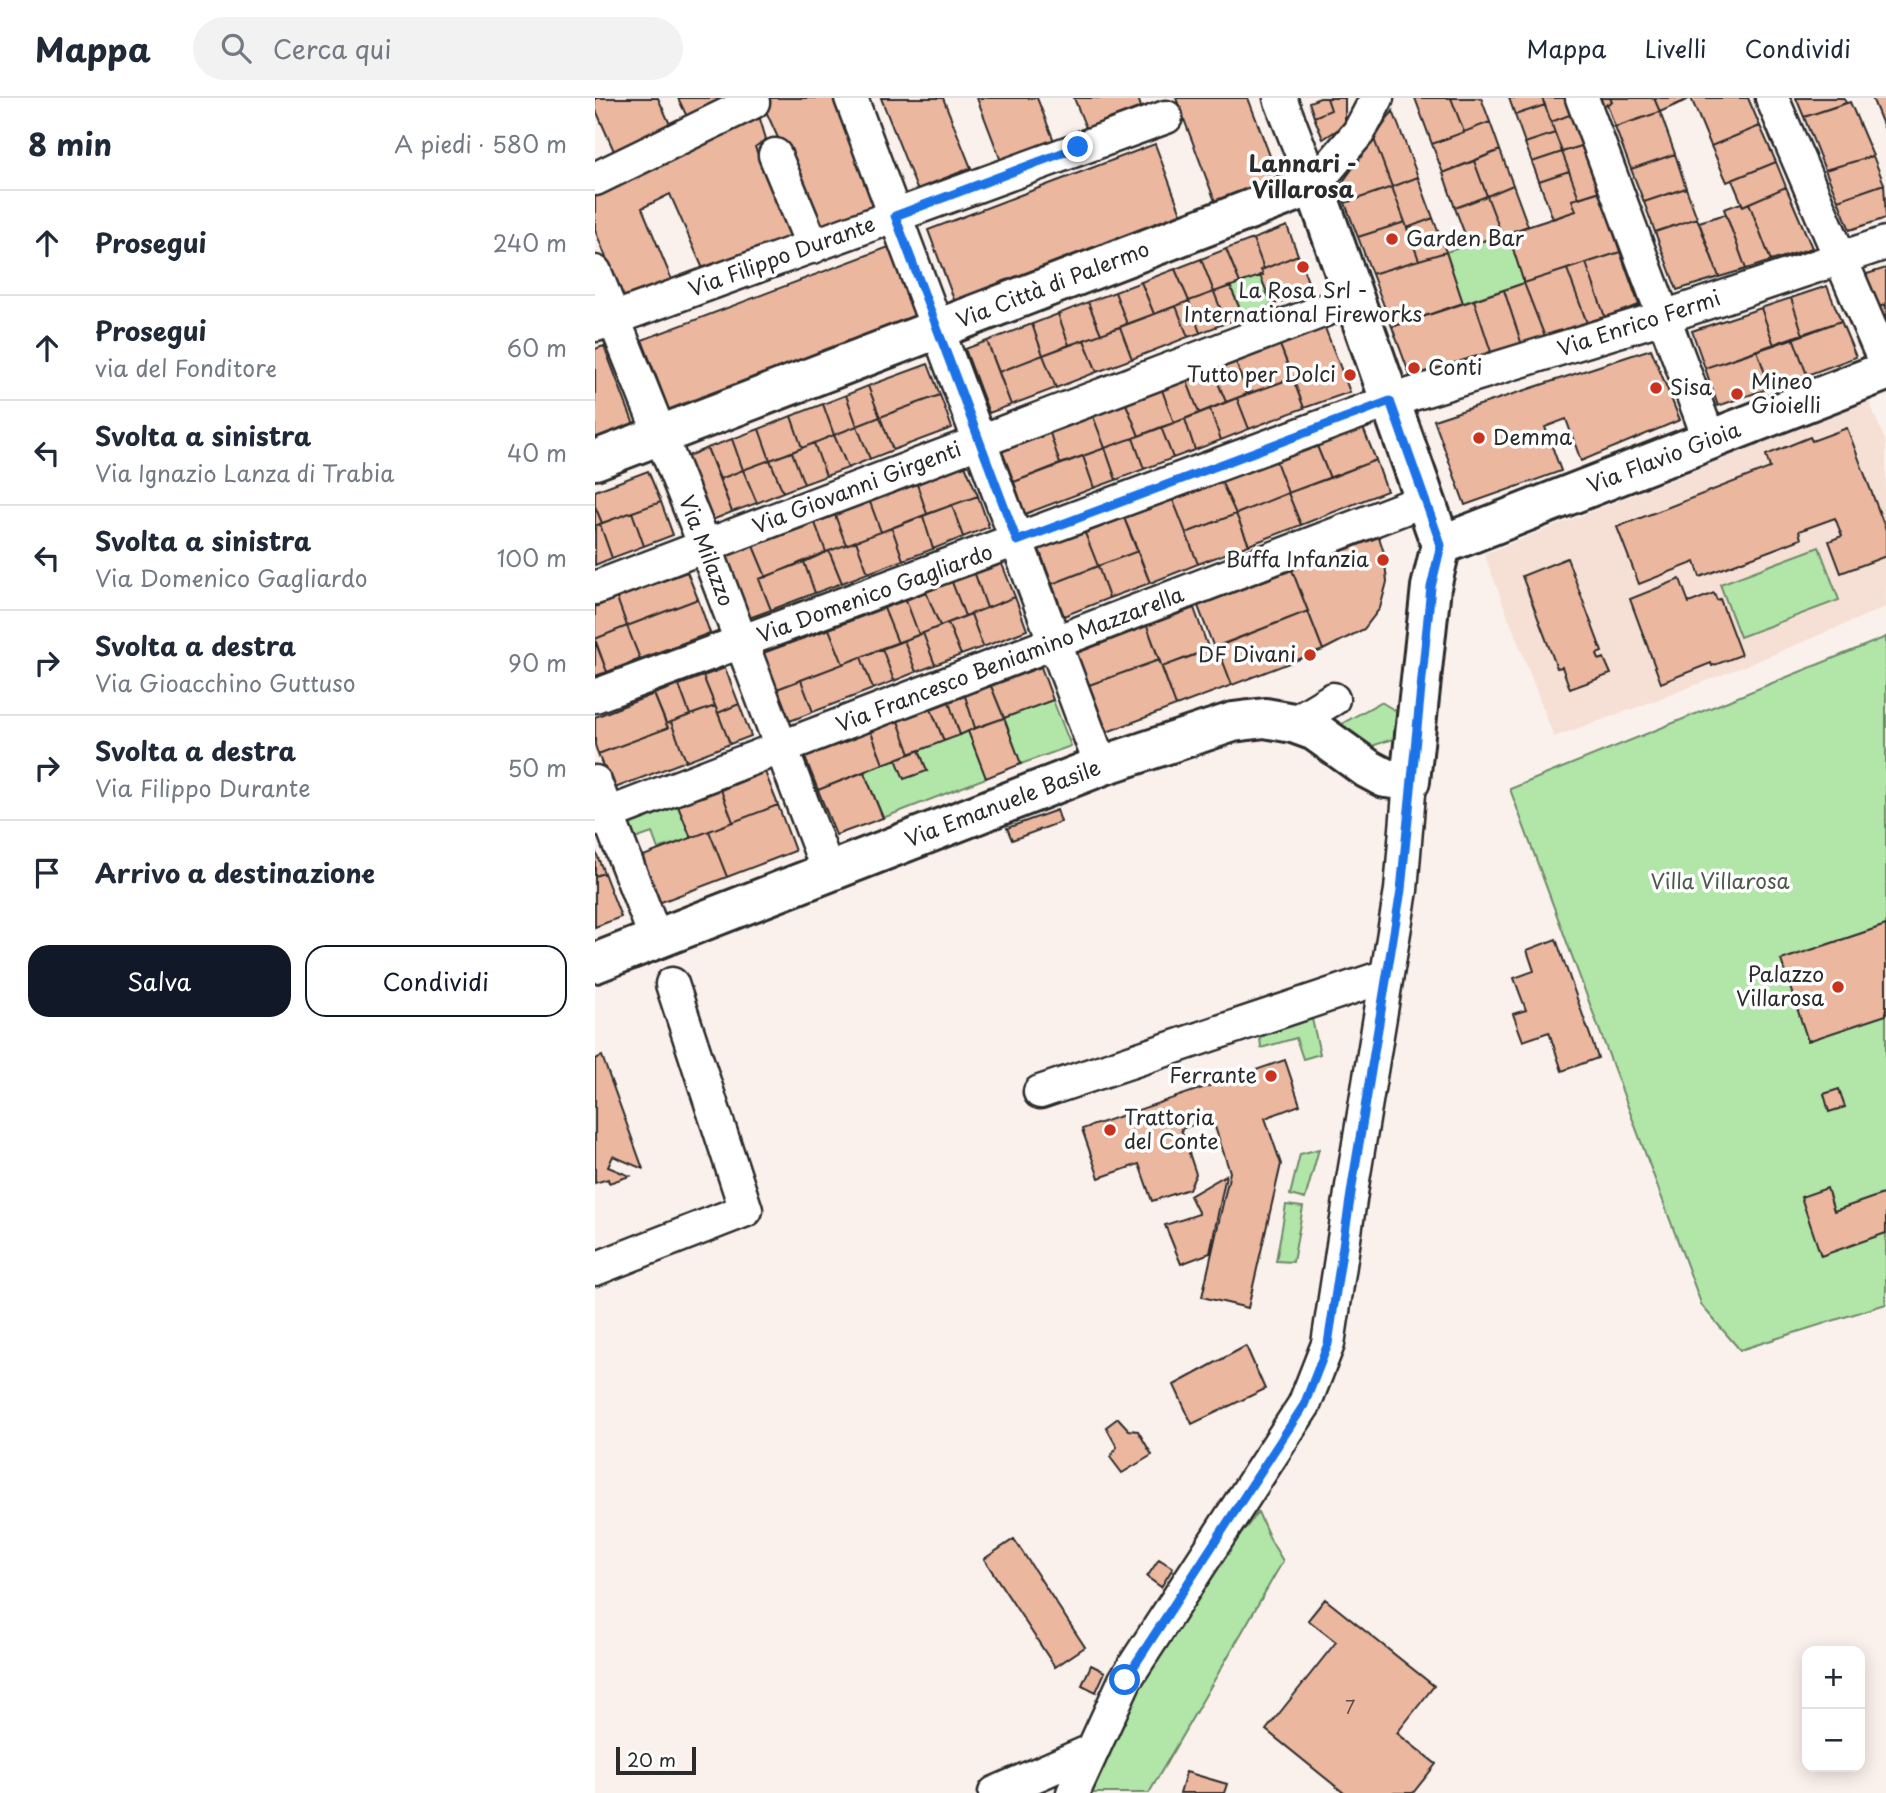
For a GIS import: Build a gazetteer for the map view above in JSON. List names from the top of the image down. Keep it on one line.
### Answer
{"streets":{"main road":["Via Città di Palermo","Via Flavio Gioia","Via Emanuele Basile"],"street":["Via Filippo Durante","Via Enrico Fermi","Via Giovanni Girgenti","Via Milazzo","Via Domenico Gagliardo","Via Francesco Beniamino Mazzarella"]},"crossings":[["Via Filippo Durante","Via Milazzo"],["Via Città di Palermo","Via Milazzo"],["Via Enrico Fermi","Via Domenico Gagliardo"],["Via Giovanni Girgenti","Via Milazzo"],["Via Milazzo","Via Domenico Gagliardo"],["Via Milazzo","Via Francesco Beniamino Mazzarella"],["Via Milazzo","Via Emanuele Basile"]],"districts":["Lannari - Villarosa"],"parks":["Villa Villarosa"],"places":["Garden Bar","La Rosa Srl - International Fireworks","Conti","Tutto per Dolci","Sisa","Mineo Gioielli","Demma","Buffa Infanzia","DF Divani","Palazzo Villarosa","Ferrante","Trattoria del Conte"],"house_numbers":["7"],"scale_bar":"20 m","page":{"header":"Mappa","search":"Cerca qui","nav":["Mappa","Livelli","Condividi"],"heading":["8 min","A piedi · 580 m"],"list":[["Prosegui","240 m"],["Prosegui","via del Fonditore","60 m"],["Svolta a sinistra","Via Ignazio Lanza di Trabia","40 m"],["Svolta a sinistra","Via Domenico Gagliardo","100 m"],["Svolta a destra","Via Gioacchino Guttuso","90 m"],["Svolta a destra","Via Filippo Durante","50 m"],"Arrivo a destinazione"],"buttons":["Salva","Condividi"],"map_buttons":["+","−"],"scale":"20 m"}}
